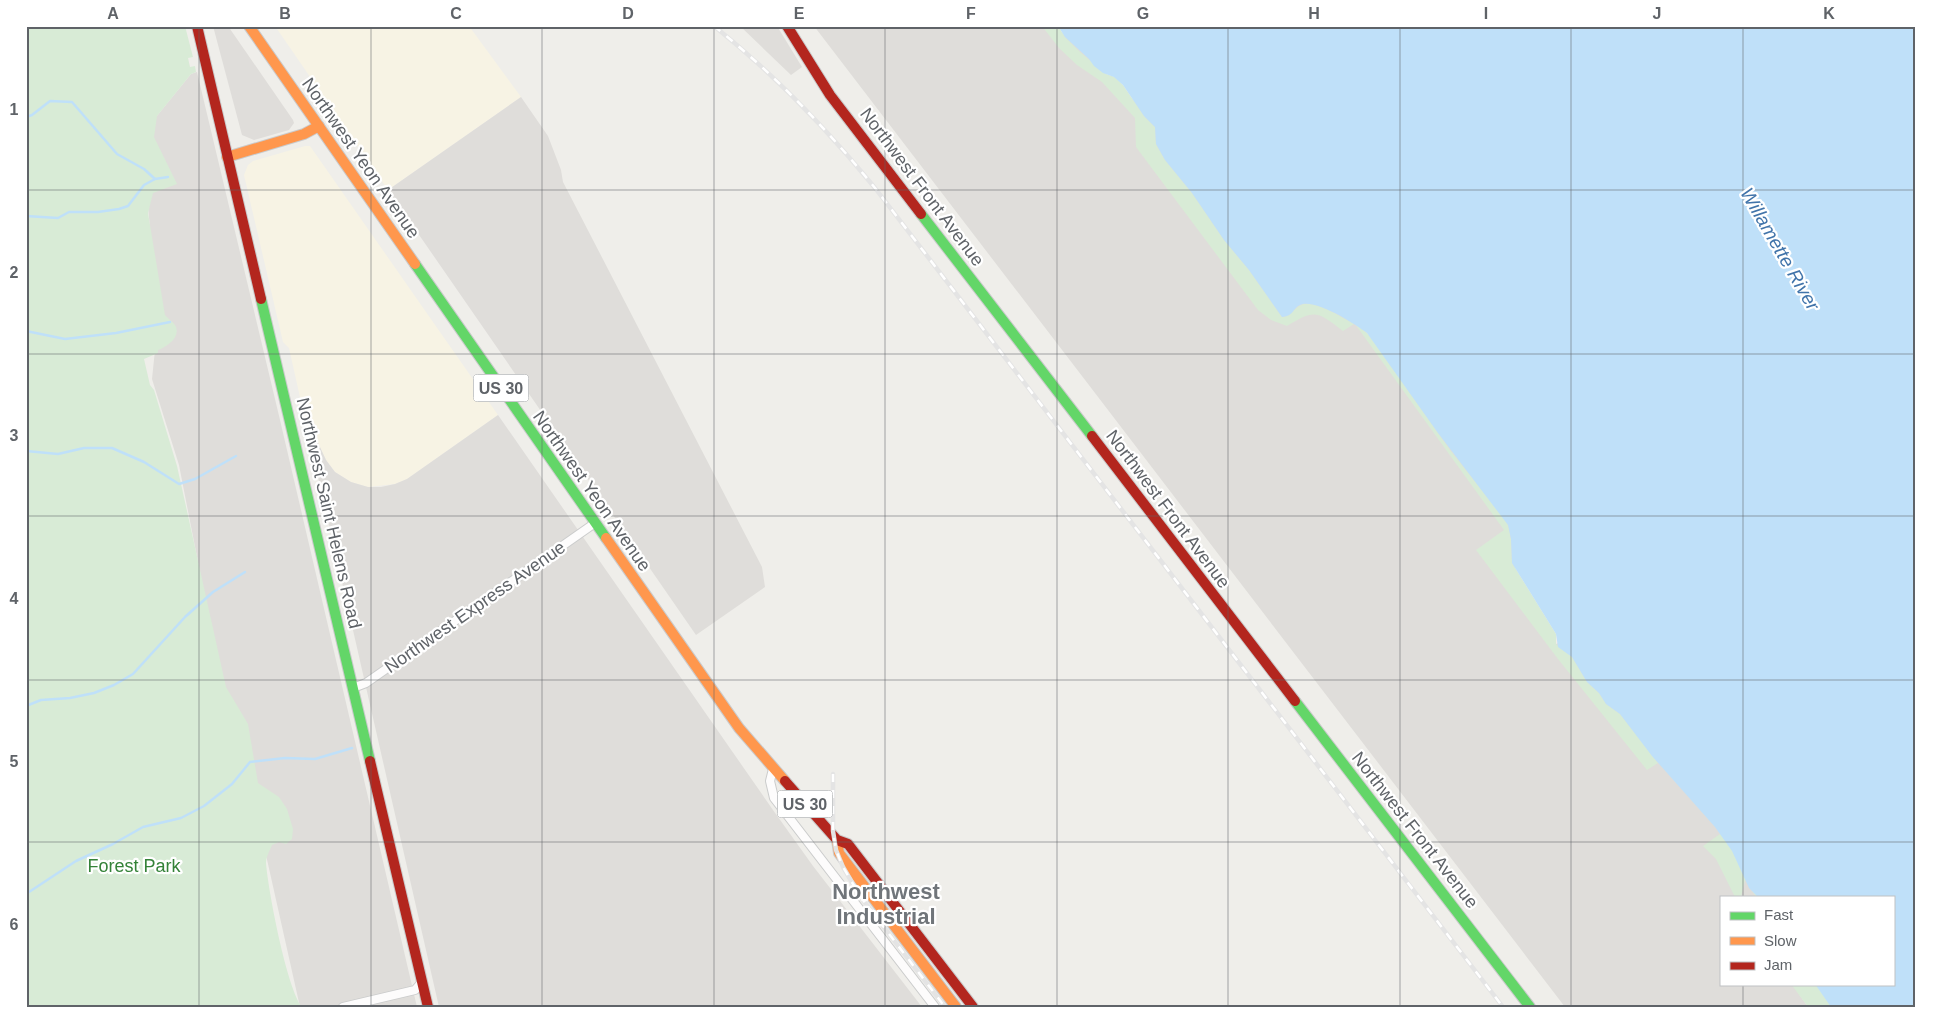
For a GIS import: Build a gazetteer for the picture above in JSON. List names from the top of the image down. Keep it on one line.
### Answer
{"streets":{"main road":["Northwest Yeon Avenue","Northwest Front Avenue","US 30","Northwest Saint Helens Road"],"street":["Northwest Express Avenue"]},"crossings":[["Northwest Yeon Avenue","Northwest Express Avenue"],["Northwest Saint Helens Road","Northwest Express Avenue"]],"districts":["Northwest Industrial"],"water":["Willamette River"],"parks":["Forest Park"],"legend":["Fast","Slow","Jam"],"grid":{"columns":["A","B","C","D","E","F","G","H","I","J","K"],"rows":["1","2","3","4","5","6"]}}
